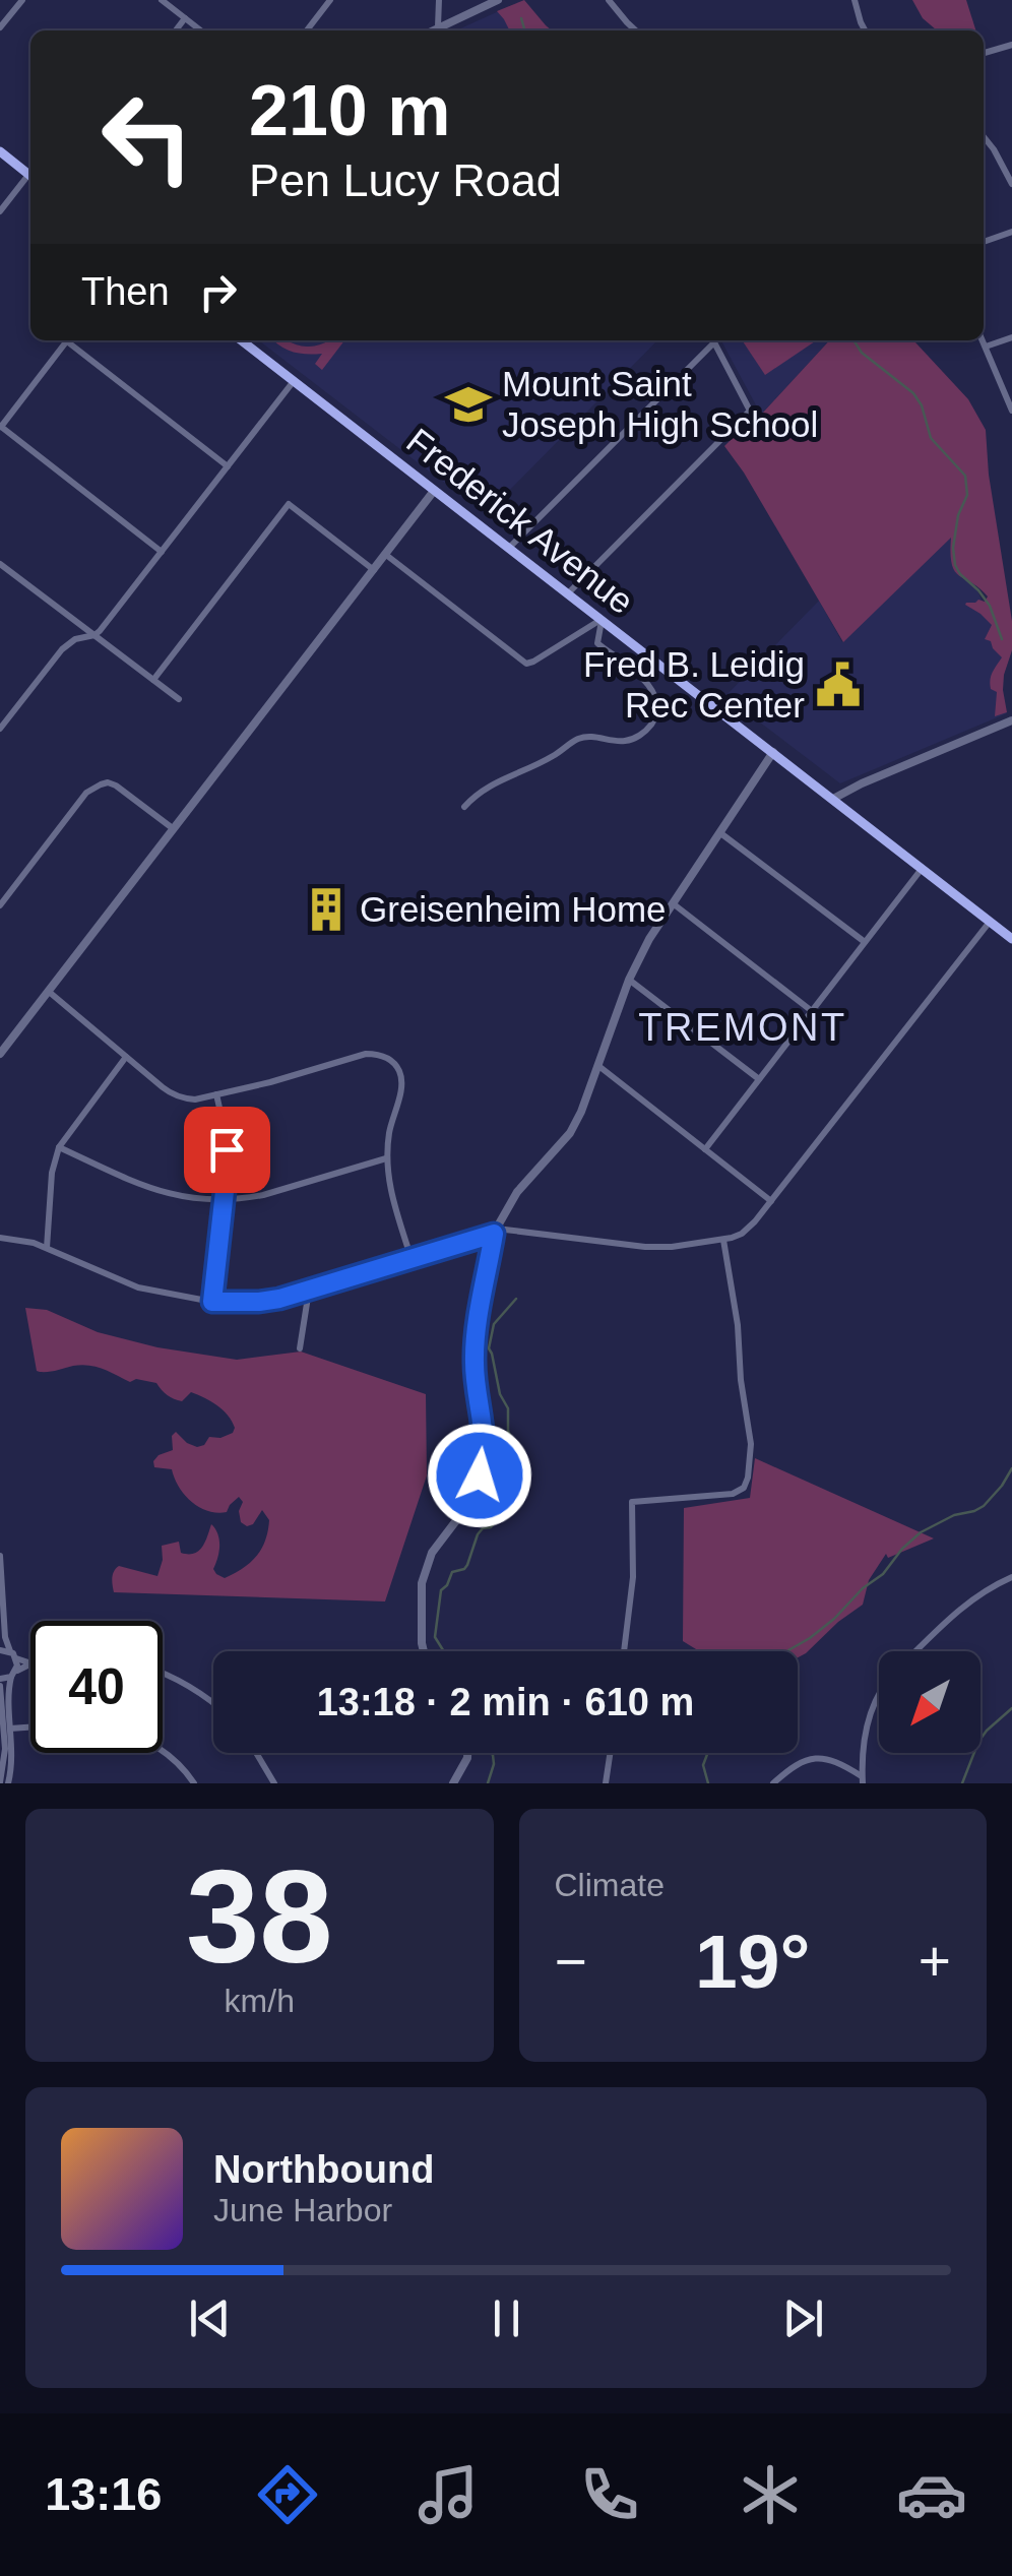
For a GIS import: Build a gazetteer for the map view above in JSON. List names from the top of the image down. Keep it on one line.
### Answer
{"streets":{"main road":["Frederick Avenue"]},"districts":["TREMONT"],"places":{"school or university":["Mount Saint Joseph High School"],"public building":["Fred B. Leidig Rec Center"],"building":["Greisenheim Home"]},"north":"bottom left","page":{"turn":["210 m","Pen Lucy Road"],"then":"Then","limit":"40","trip":"13:18 · 2 min · 610 m","tile":[["38","km/h"],"Climate"],"heat":["−","19°","+"],"song":["Northbound","June Harbor"],"tabs":"13:16"}}
